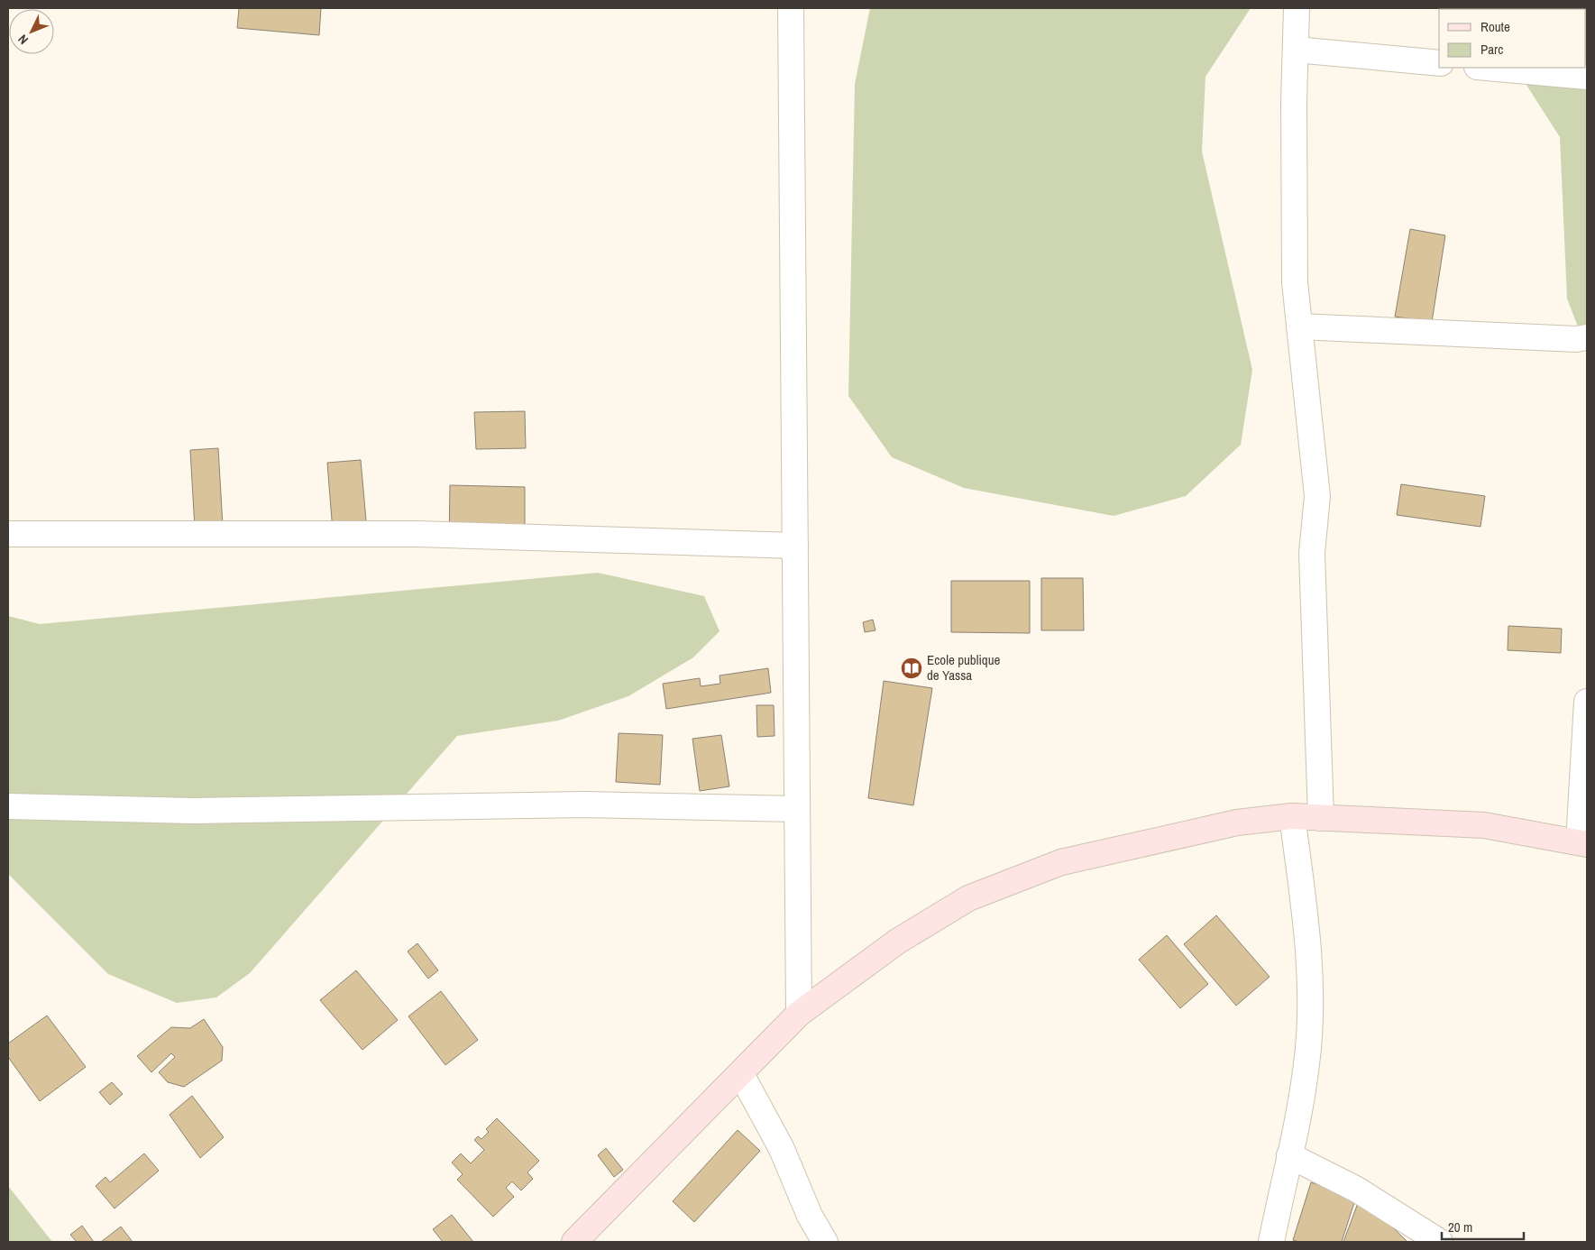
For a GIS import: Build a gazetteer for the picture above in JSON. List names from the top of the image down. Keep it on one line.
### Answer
{"places":{"library":["Ecole publique de Yassa"]},"legend":["Route","Parc"],"scale_bar":"20 m","north":"bottom left"}
